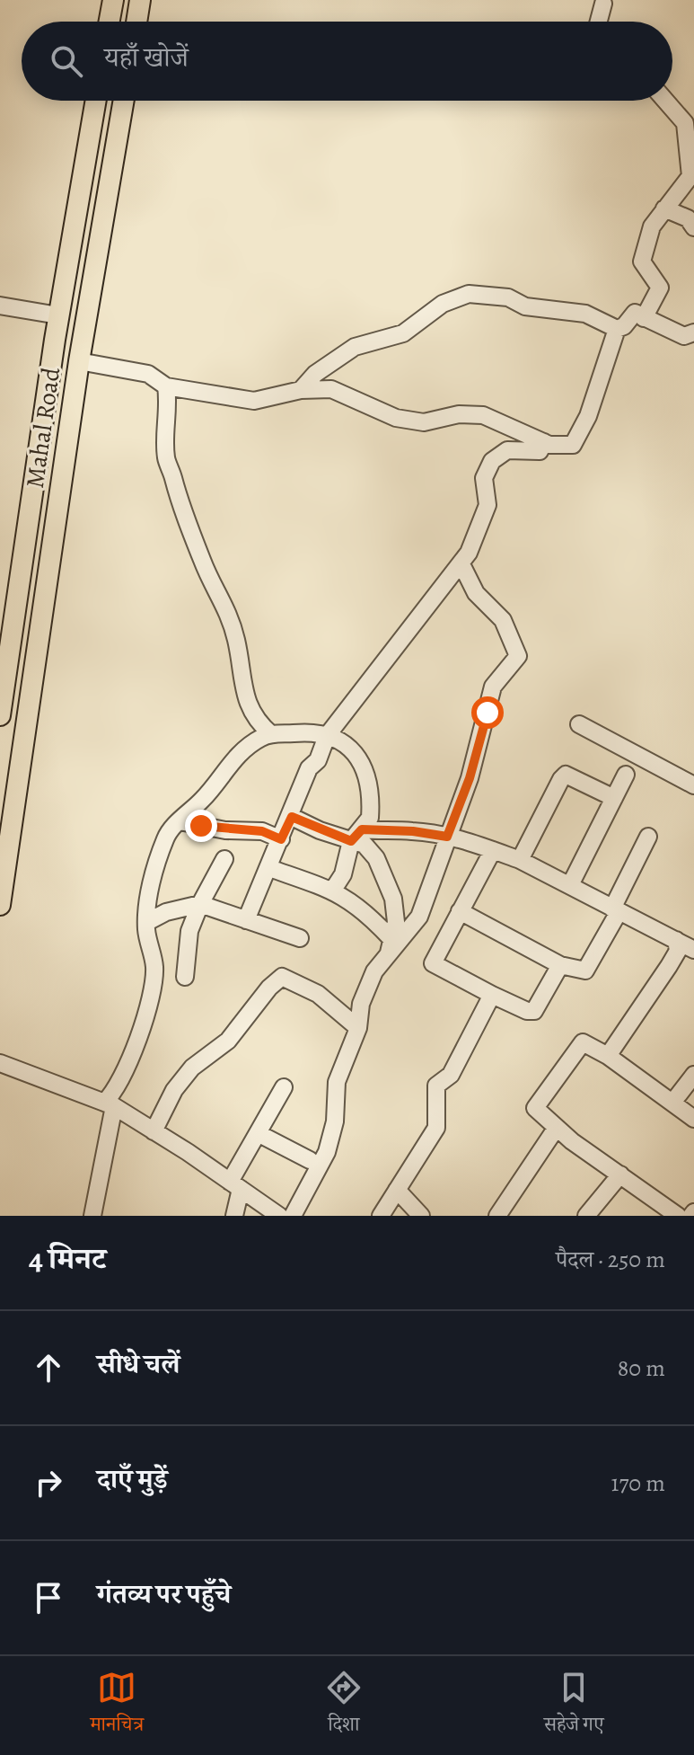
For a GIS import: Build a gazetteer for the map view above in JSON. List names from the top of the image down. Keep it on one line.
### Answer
{"streets":{"main road":["Mahal Road"]},"page":{"search":"यहाँ खोजें","heading":["4 मिनट","पैदल · 250 m"],"list":[["सीधे चलें","80 m"],["दाएँ मुड़ें","170 m"],"गंतव्य पर पहुँचे"],"nav":["मानचित्र","दिशा","सहेजे गए"]}}
